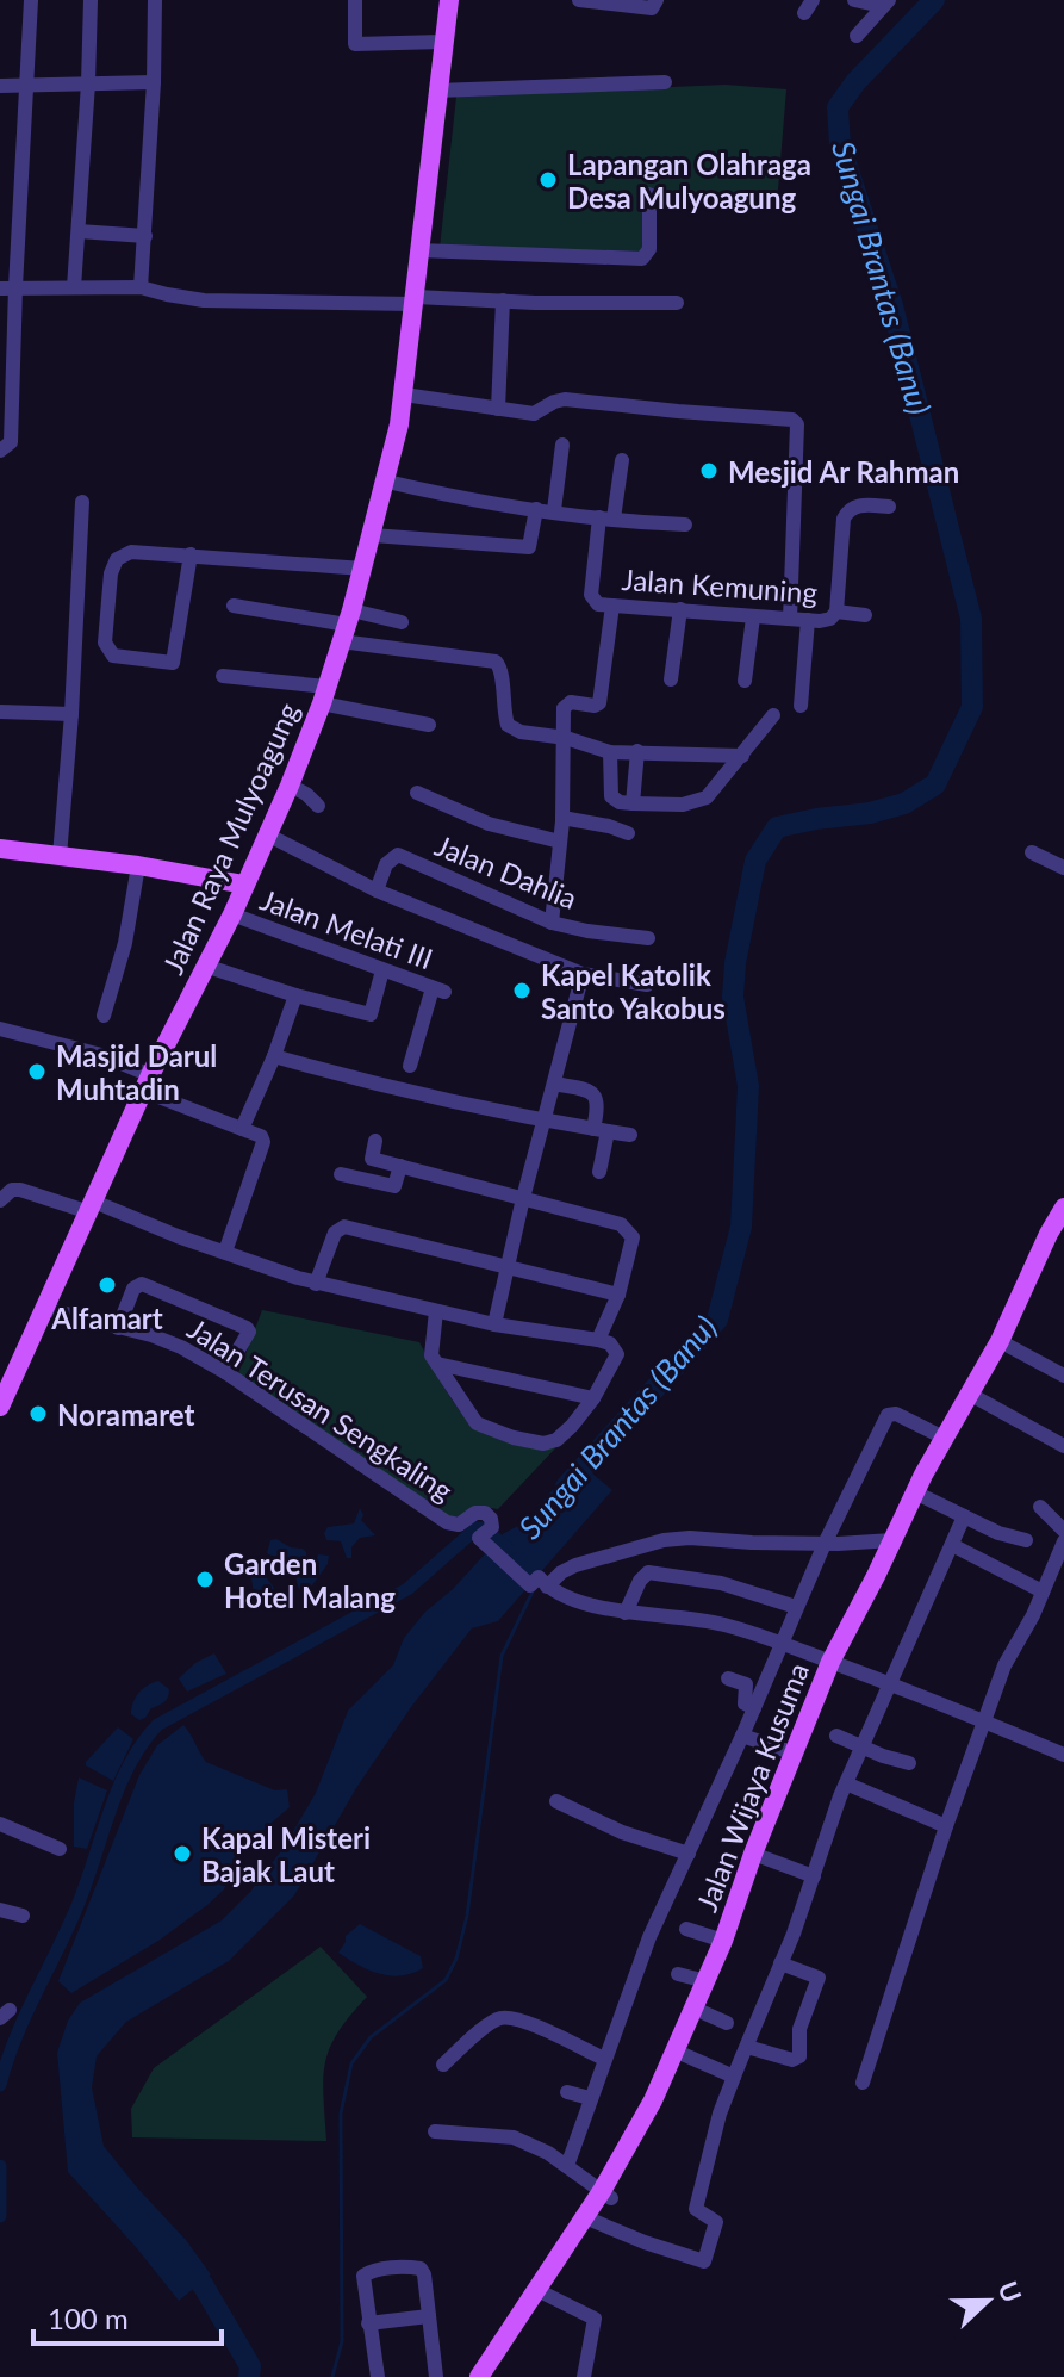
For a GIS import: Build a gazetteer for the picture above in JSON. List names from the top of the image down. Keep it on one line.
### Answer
{"streets":{"main road":["Jalan Raya Mulyoagung","Jalan Wijaya Kusuma"],"street":["Jalan Kemuning","Jalan Dahlia","Jalan Melati III","Jalan Terusan Sengkaling"]},"crossings":[["Jalan Kemuning","Jalan Raya Mulyoagung"],["Jalan Raya Mulyoagung","Jalan Melati III"],["Jalan Raya Mulyoagung","Jalan Terusan Sengkaling"],["Jalan Terusan Sengkaling","Jalan Wijaya Kusuma"]],"water":["Sungai Brantas (Banu)"],"places":["Lapangan Olahraga Desa Mulyoagung","Mesjid Ar Rahman","Kapel Katolik Santo Yakobus","Masjid Darul Muhtadin","Alfamart","Noramaret","Garden Hotel Malang","Kapal Misteri Bajak Laut"],"scale_bar":"100 m","north":"right"}
